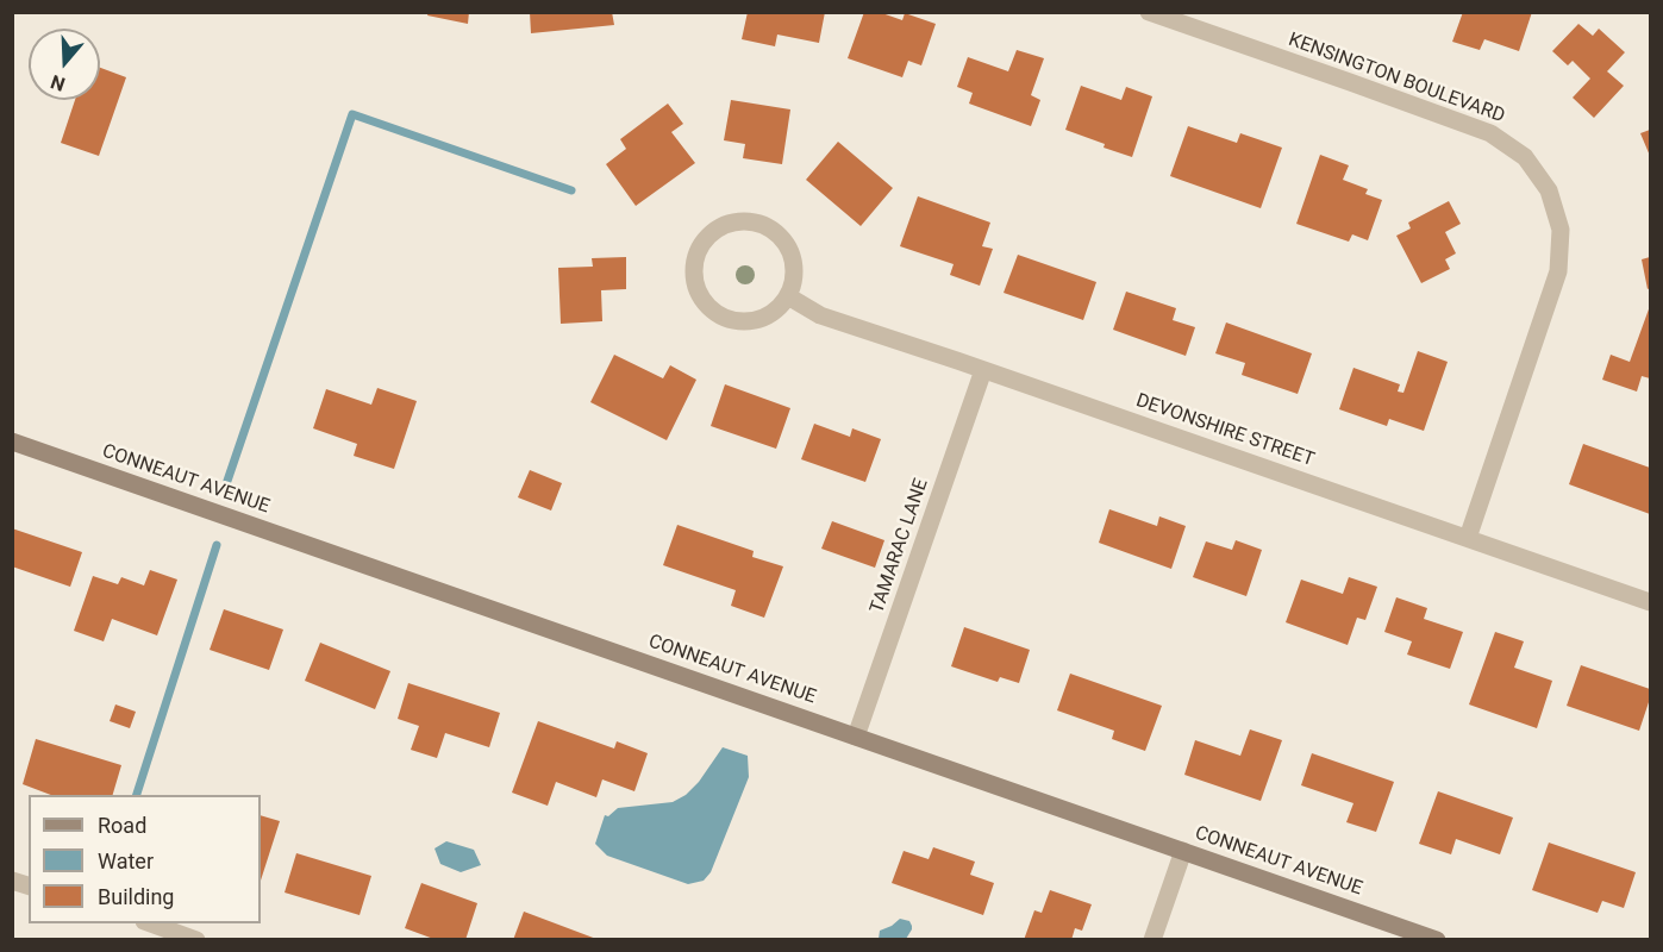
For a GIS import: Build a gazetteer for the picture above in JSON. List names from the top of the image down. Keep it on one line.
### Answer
{"streets":{"street":["KENSINGTON BOULEVARD","DEVONSHIRE STREET","CONNEAUT AVENUE","TAMARAC LANE"]},"crossings":[["KENSINGTON BOULEVARD","DEVONSHIRE STREET"],["DEVONSHIRE STREET","TAMARAC LANE"],["CONNEAUT AVENUE","TAMARAC LANE"]],"legend":["Road","Water","Building"],"north":"bottom"}
